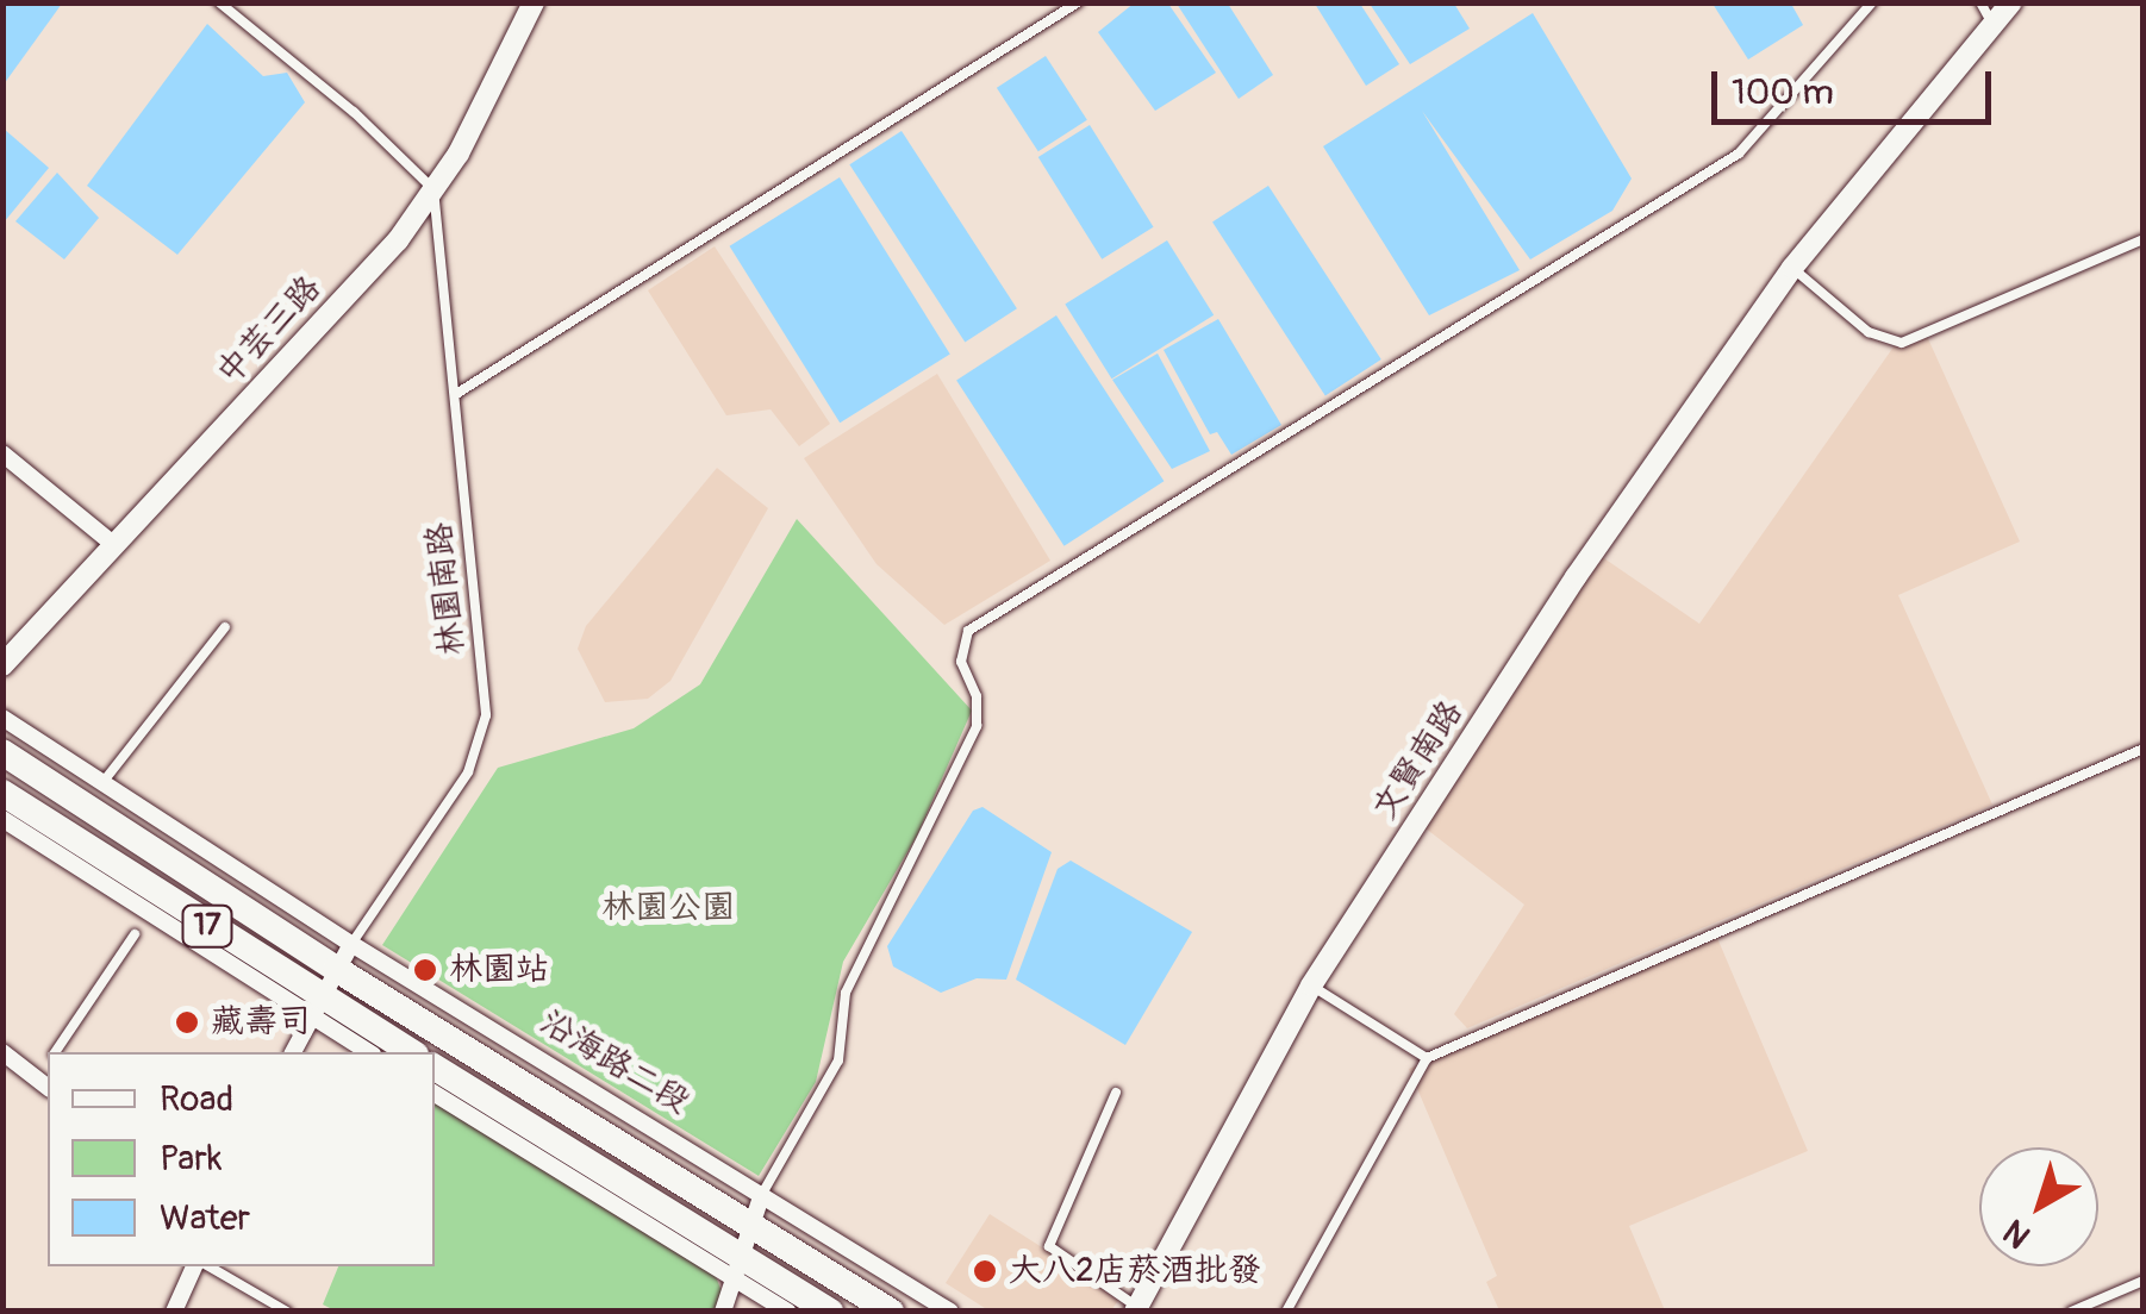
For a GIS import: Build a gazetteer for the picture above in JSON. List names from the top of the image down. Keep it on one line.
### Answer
{"streets":{"main road":["17","沿海路二段"],"street":["中芸三路","文賢南路"],"lane":["林園南路"]},"crossings":[["中芸三路","林園南路"],["林園南路","沿海路二段"]],"parks":["林園公園"],"places":["林園站","藏壽司","大八2店菸酒批發"],"legend":["Road","Park","Water"],"scale_bar":"100 m","north":"bottom left"}
